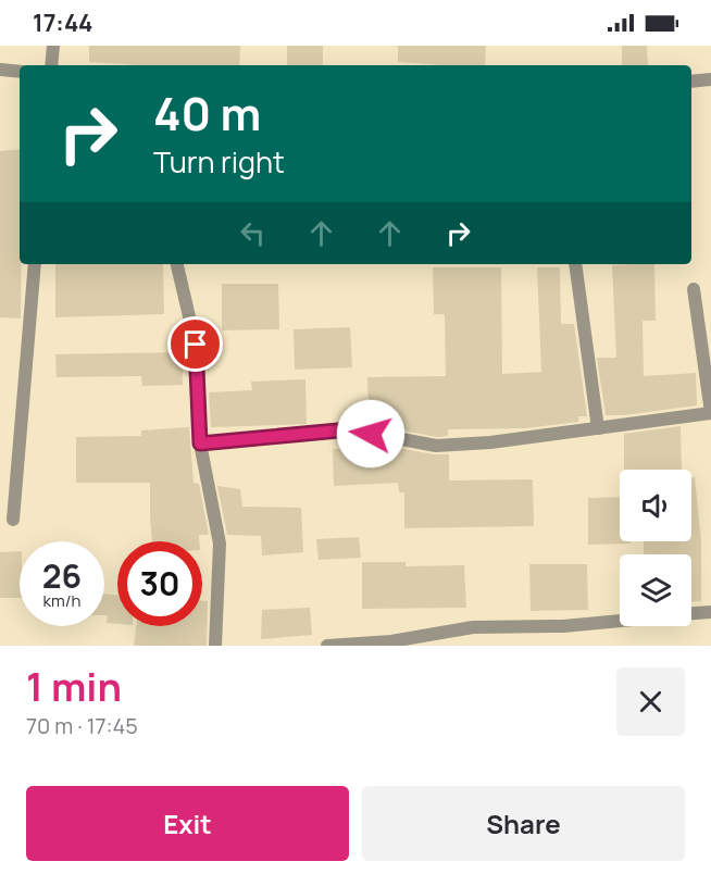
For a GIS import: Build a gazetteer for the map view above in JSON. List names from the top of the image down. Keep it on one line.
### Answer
{"page":{"status":"17:44","turn":["40 m","Turn right"],"speed":"26 km/h","limit":"30","heading":["1 min","70 m · 17:45"],"buttons":["Exit","Share"]}}
